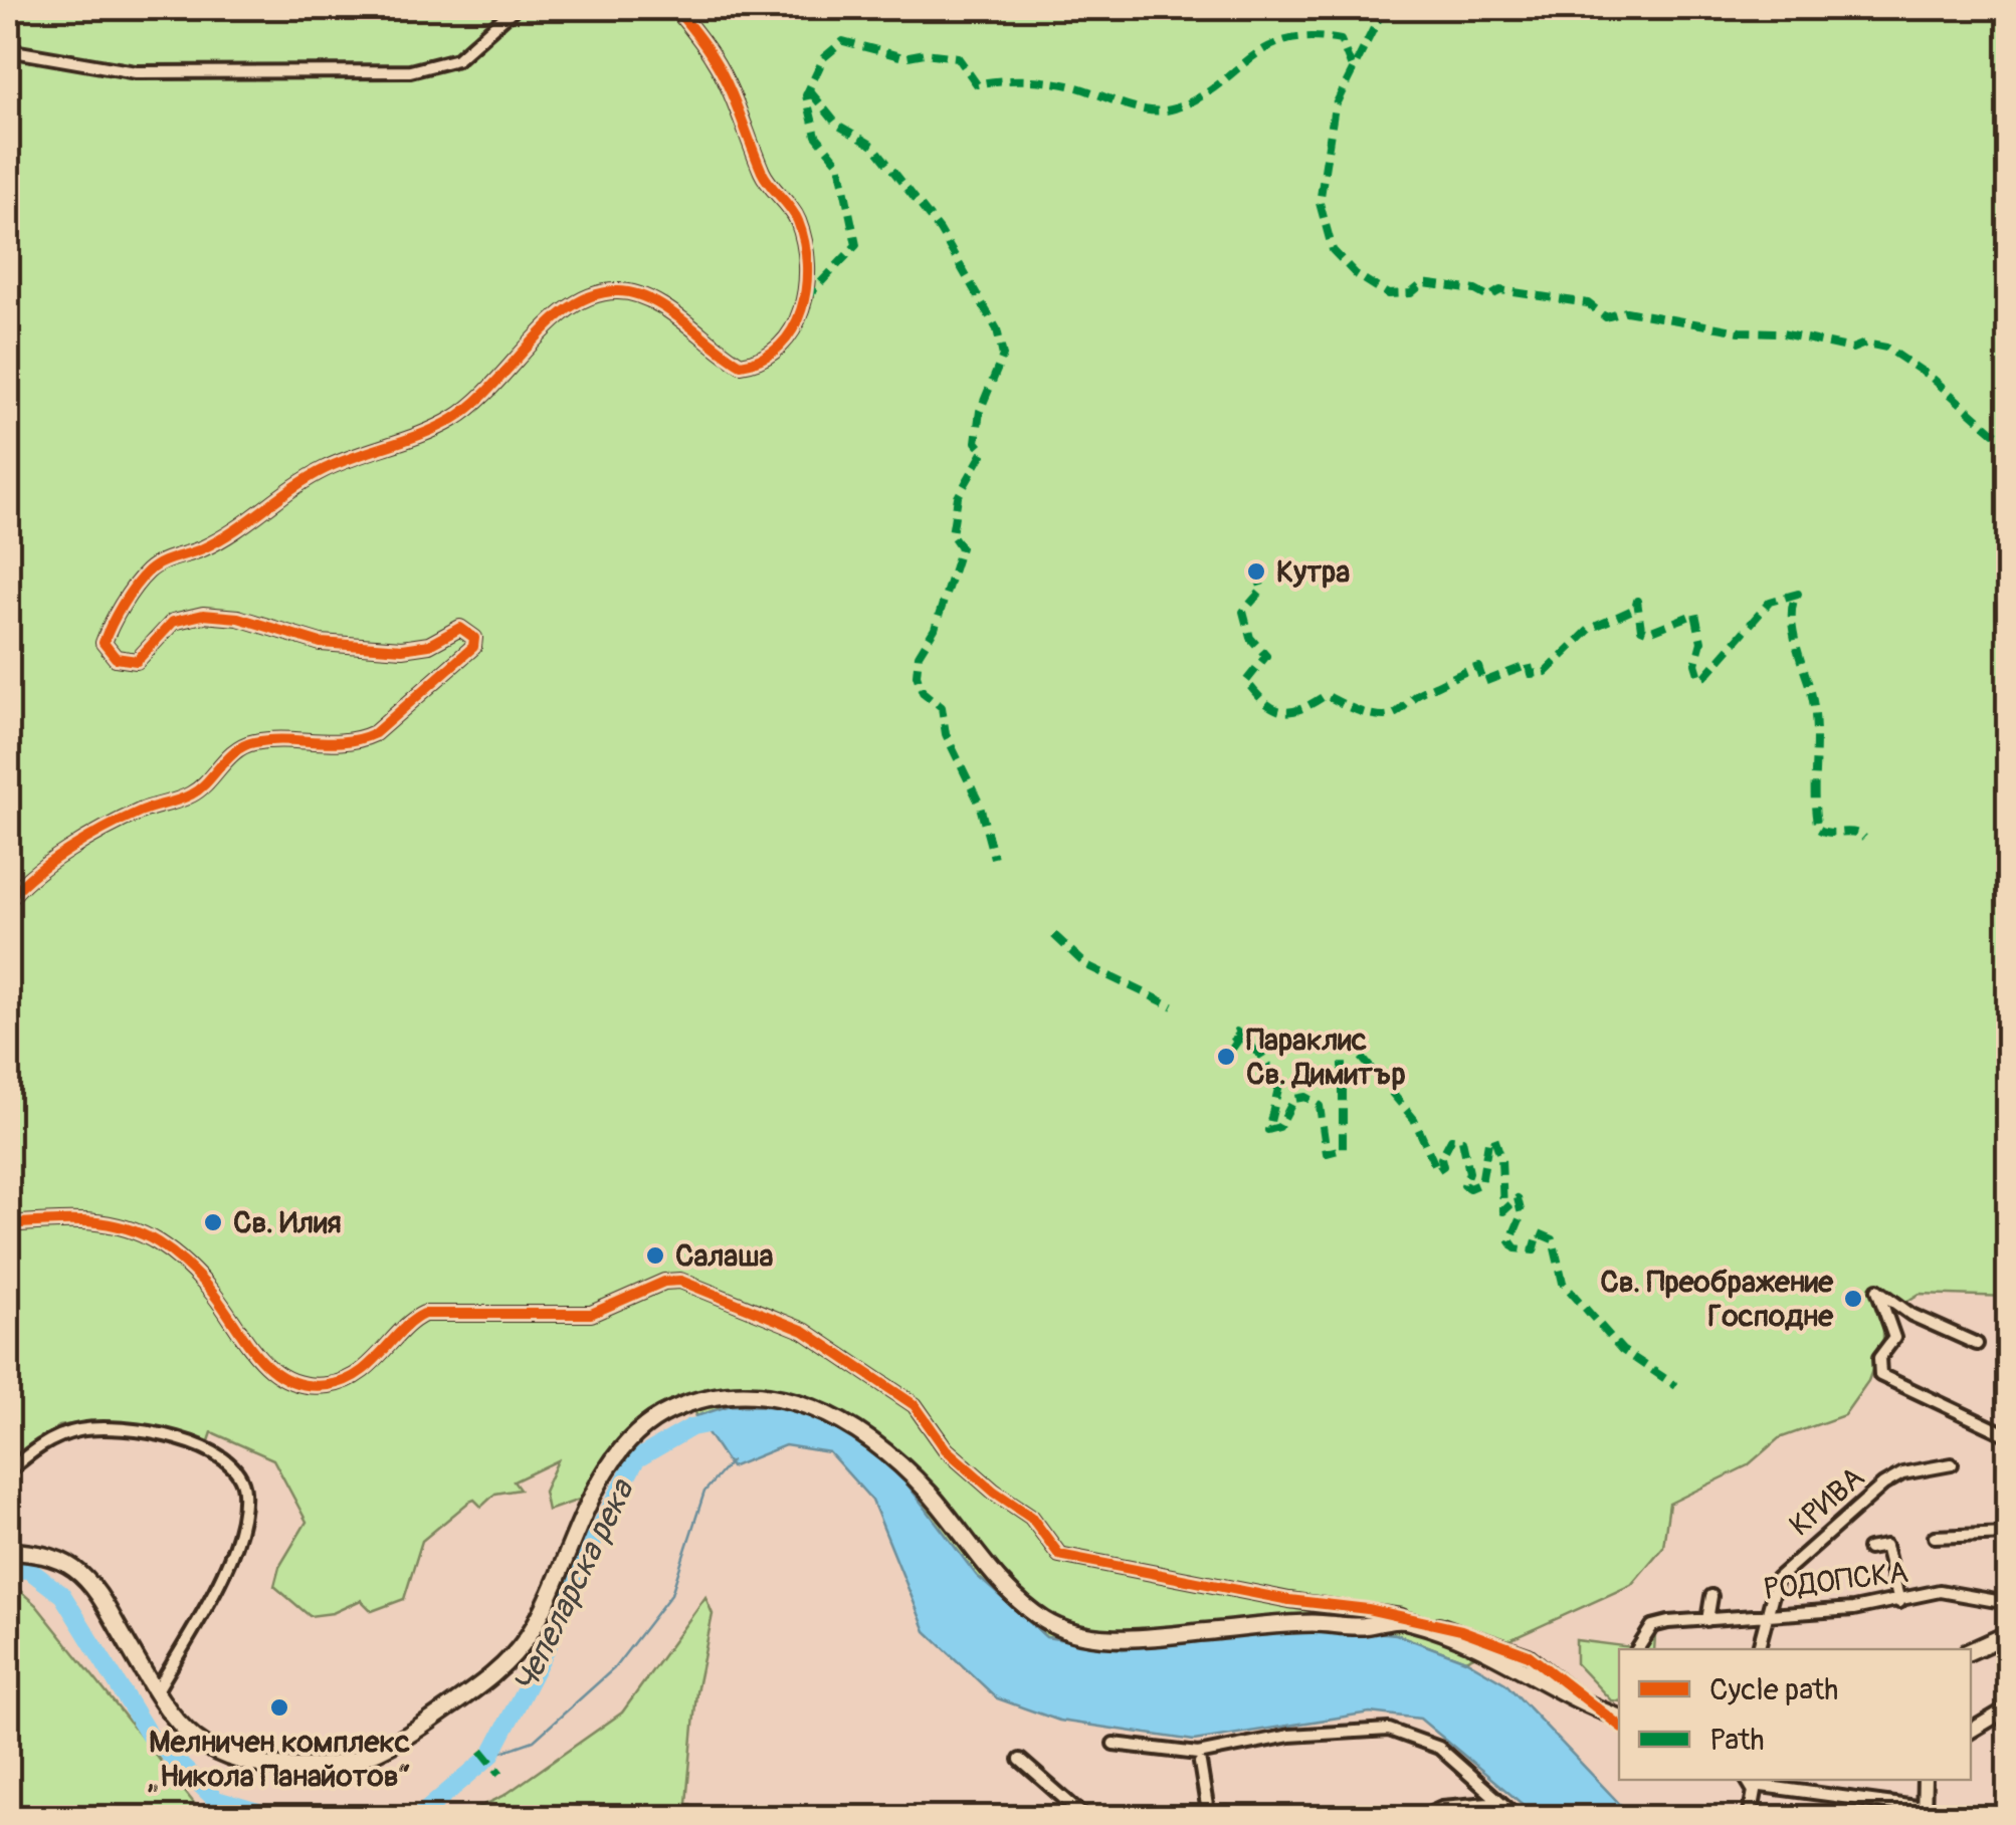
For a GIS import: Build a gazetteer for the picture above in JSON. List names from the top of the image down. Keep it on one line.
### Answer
{"streets":{"street":["КРИВА","РОДОПСКА"]},"crossings":[["КРИВА","РОДОПСКА"]],"water":["Чепеларска река"],"places":["Кутра","Параклис Св. Димитър","Св. Илия","Салаша","Св. Преображение Господне","Мелничен комплекс „Никола Панайотов“"],"legend":["Cycle path","Path"]}
